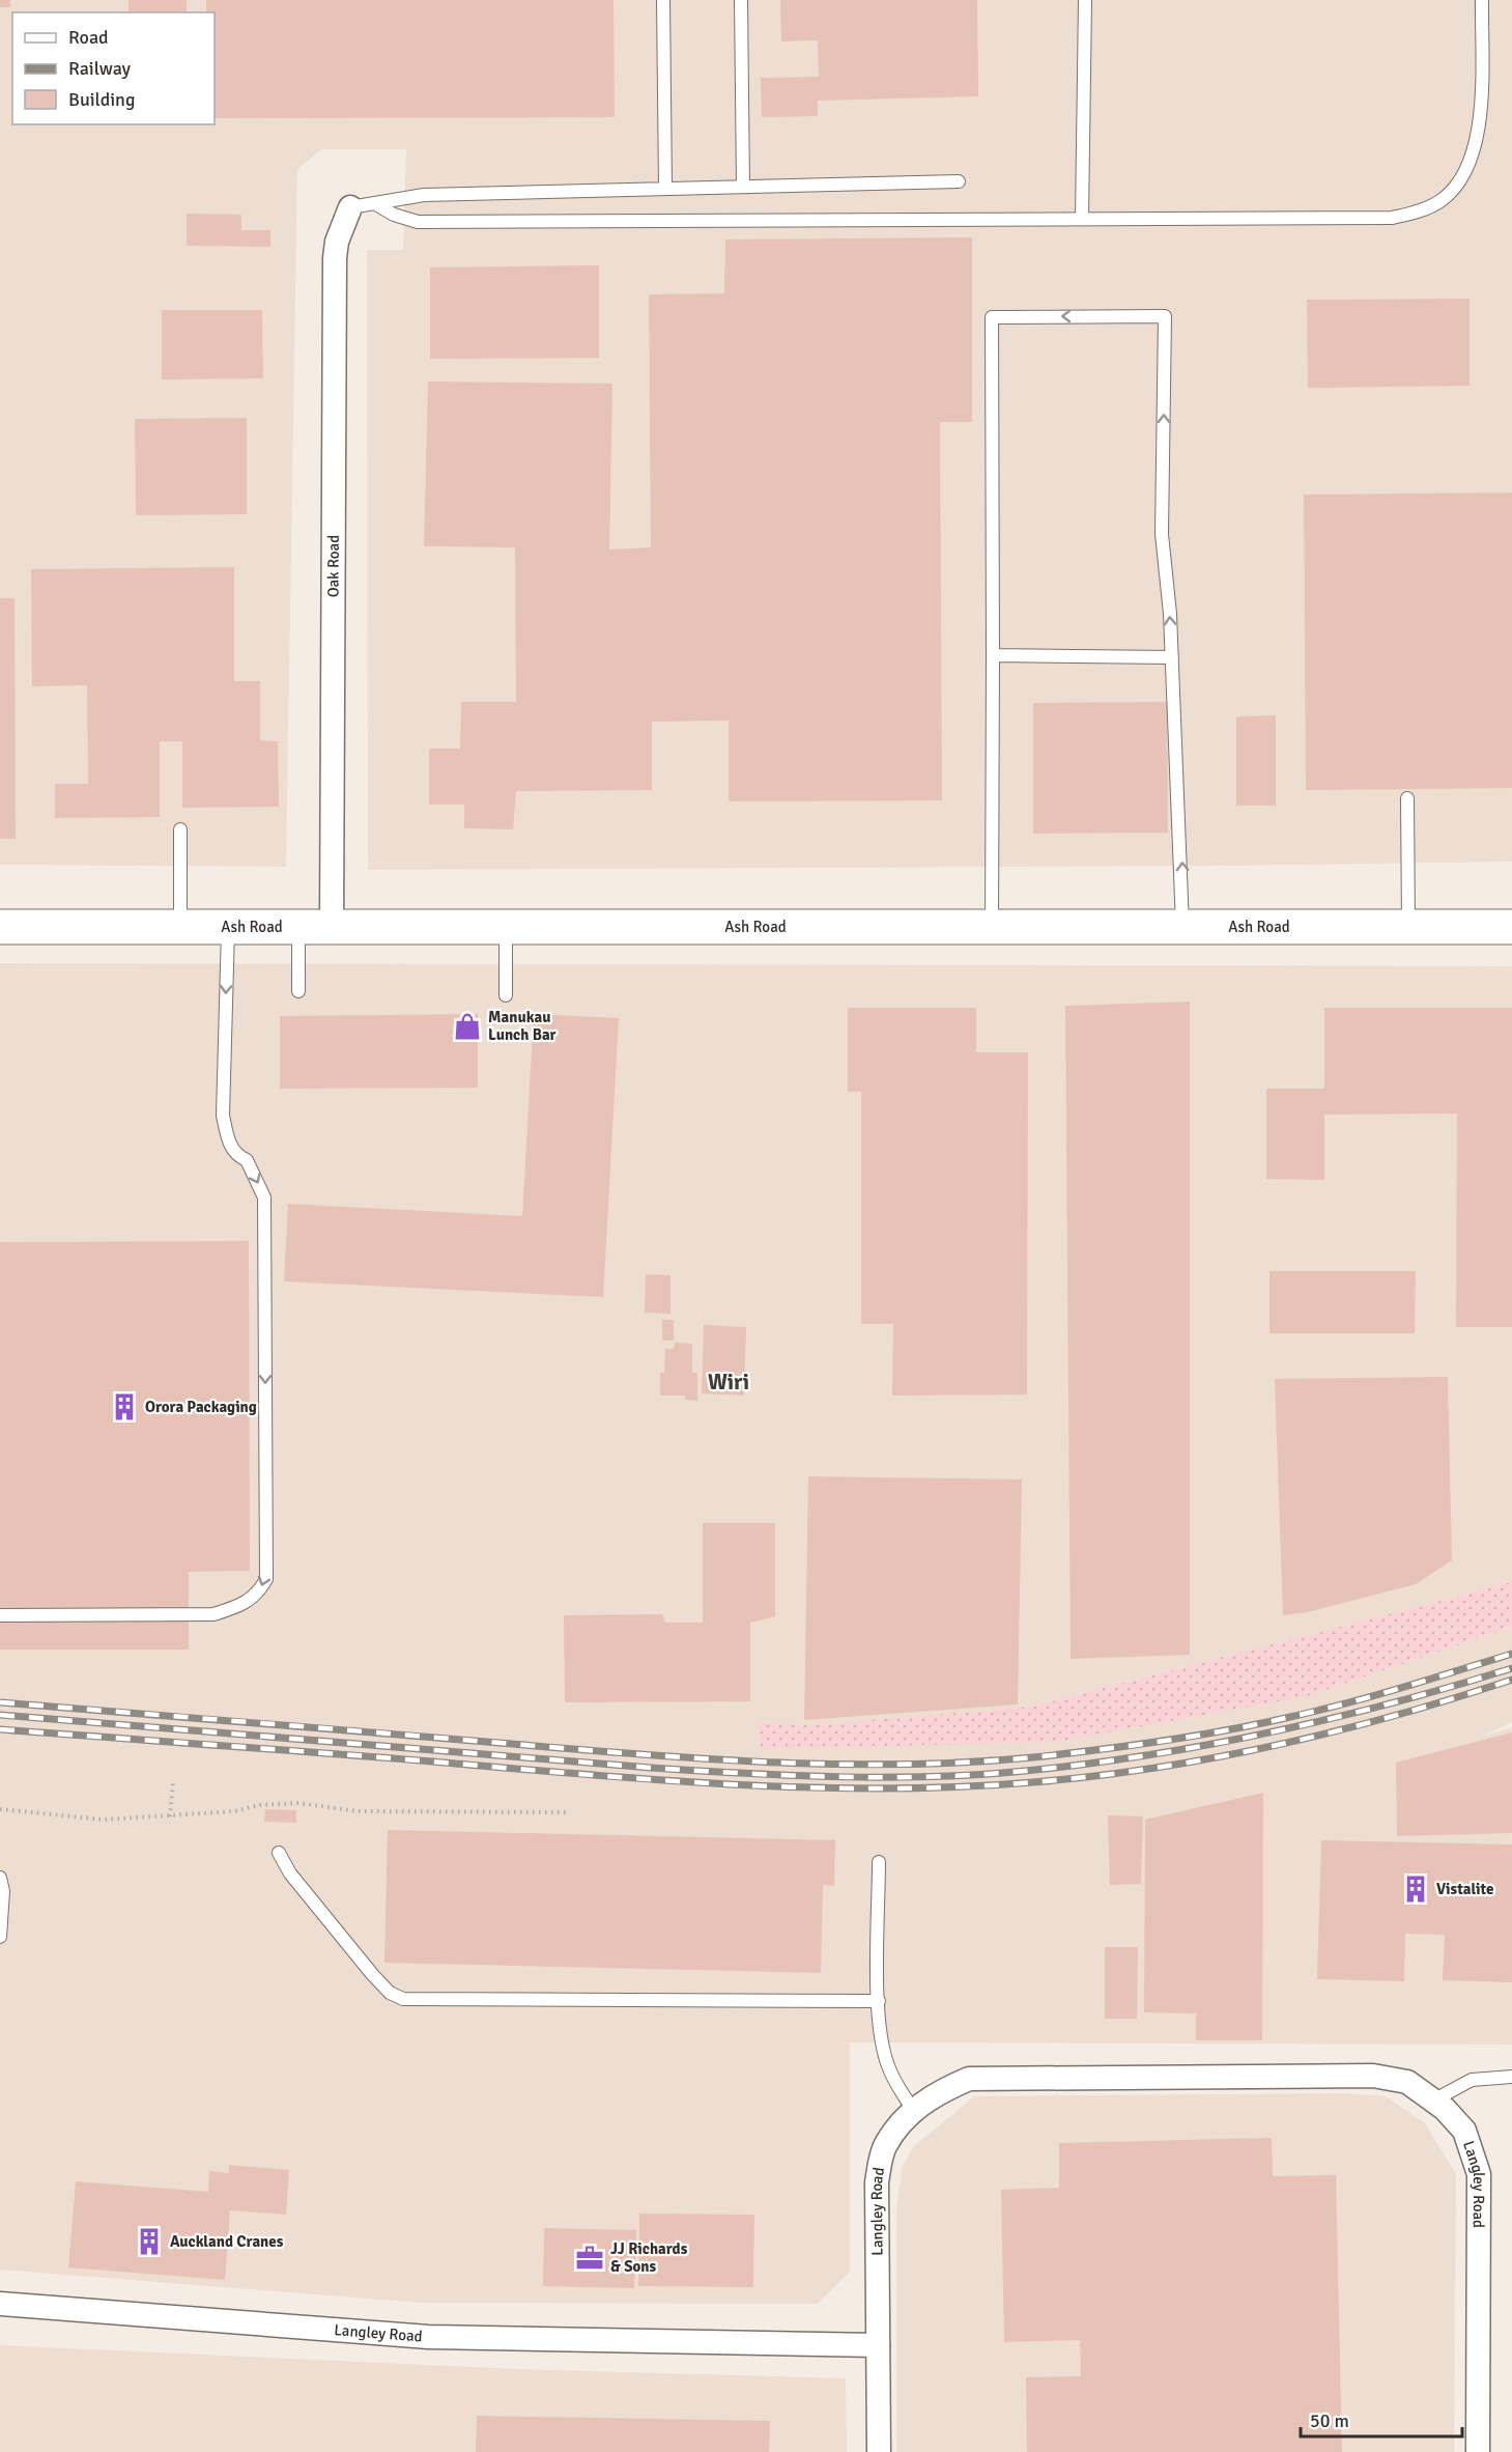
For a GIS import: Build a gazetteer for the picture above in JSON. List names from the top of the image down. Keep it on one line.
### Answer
{"streets":{"main road":["Ash Road"],"street":["Oak Road","Langley Road"]},"crossings":[["Oak Road","Ash Road"]],"districts":["Wiri"],"places":{"shop":["Manukau Lunch Bar"],"building":["Orora Packaging","Vistalite","Auckland Cranes"],"office":["JJ Richards & Sons"]},"legend":["Road","Railway","Building"],"scale_bar":"50 m"}
